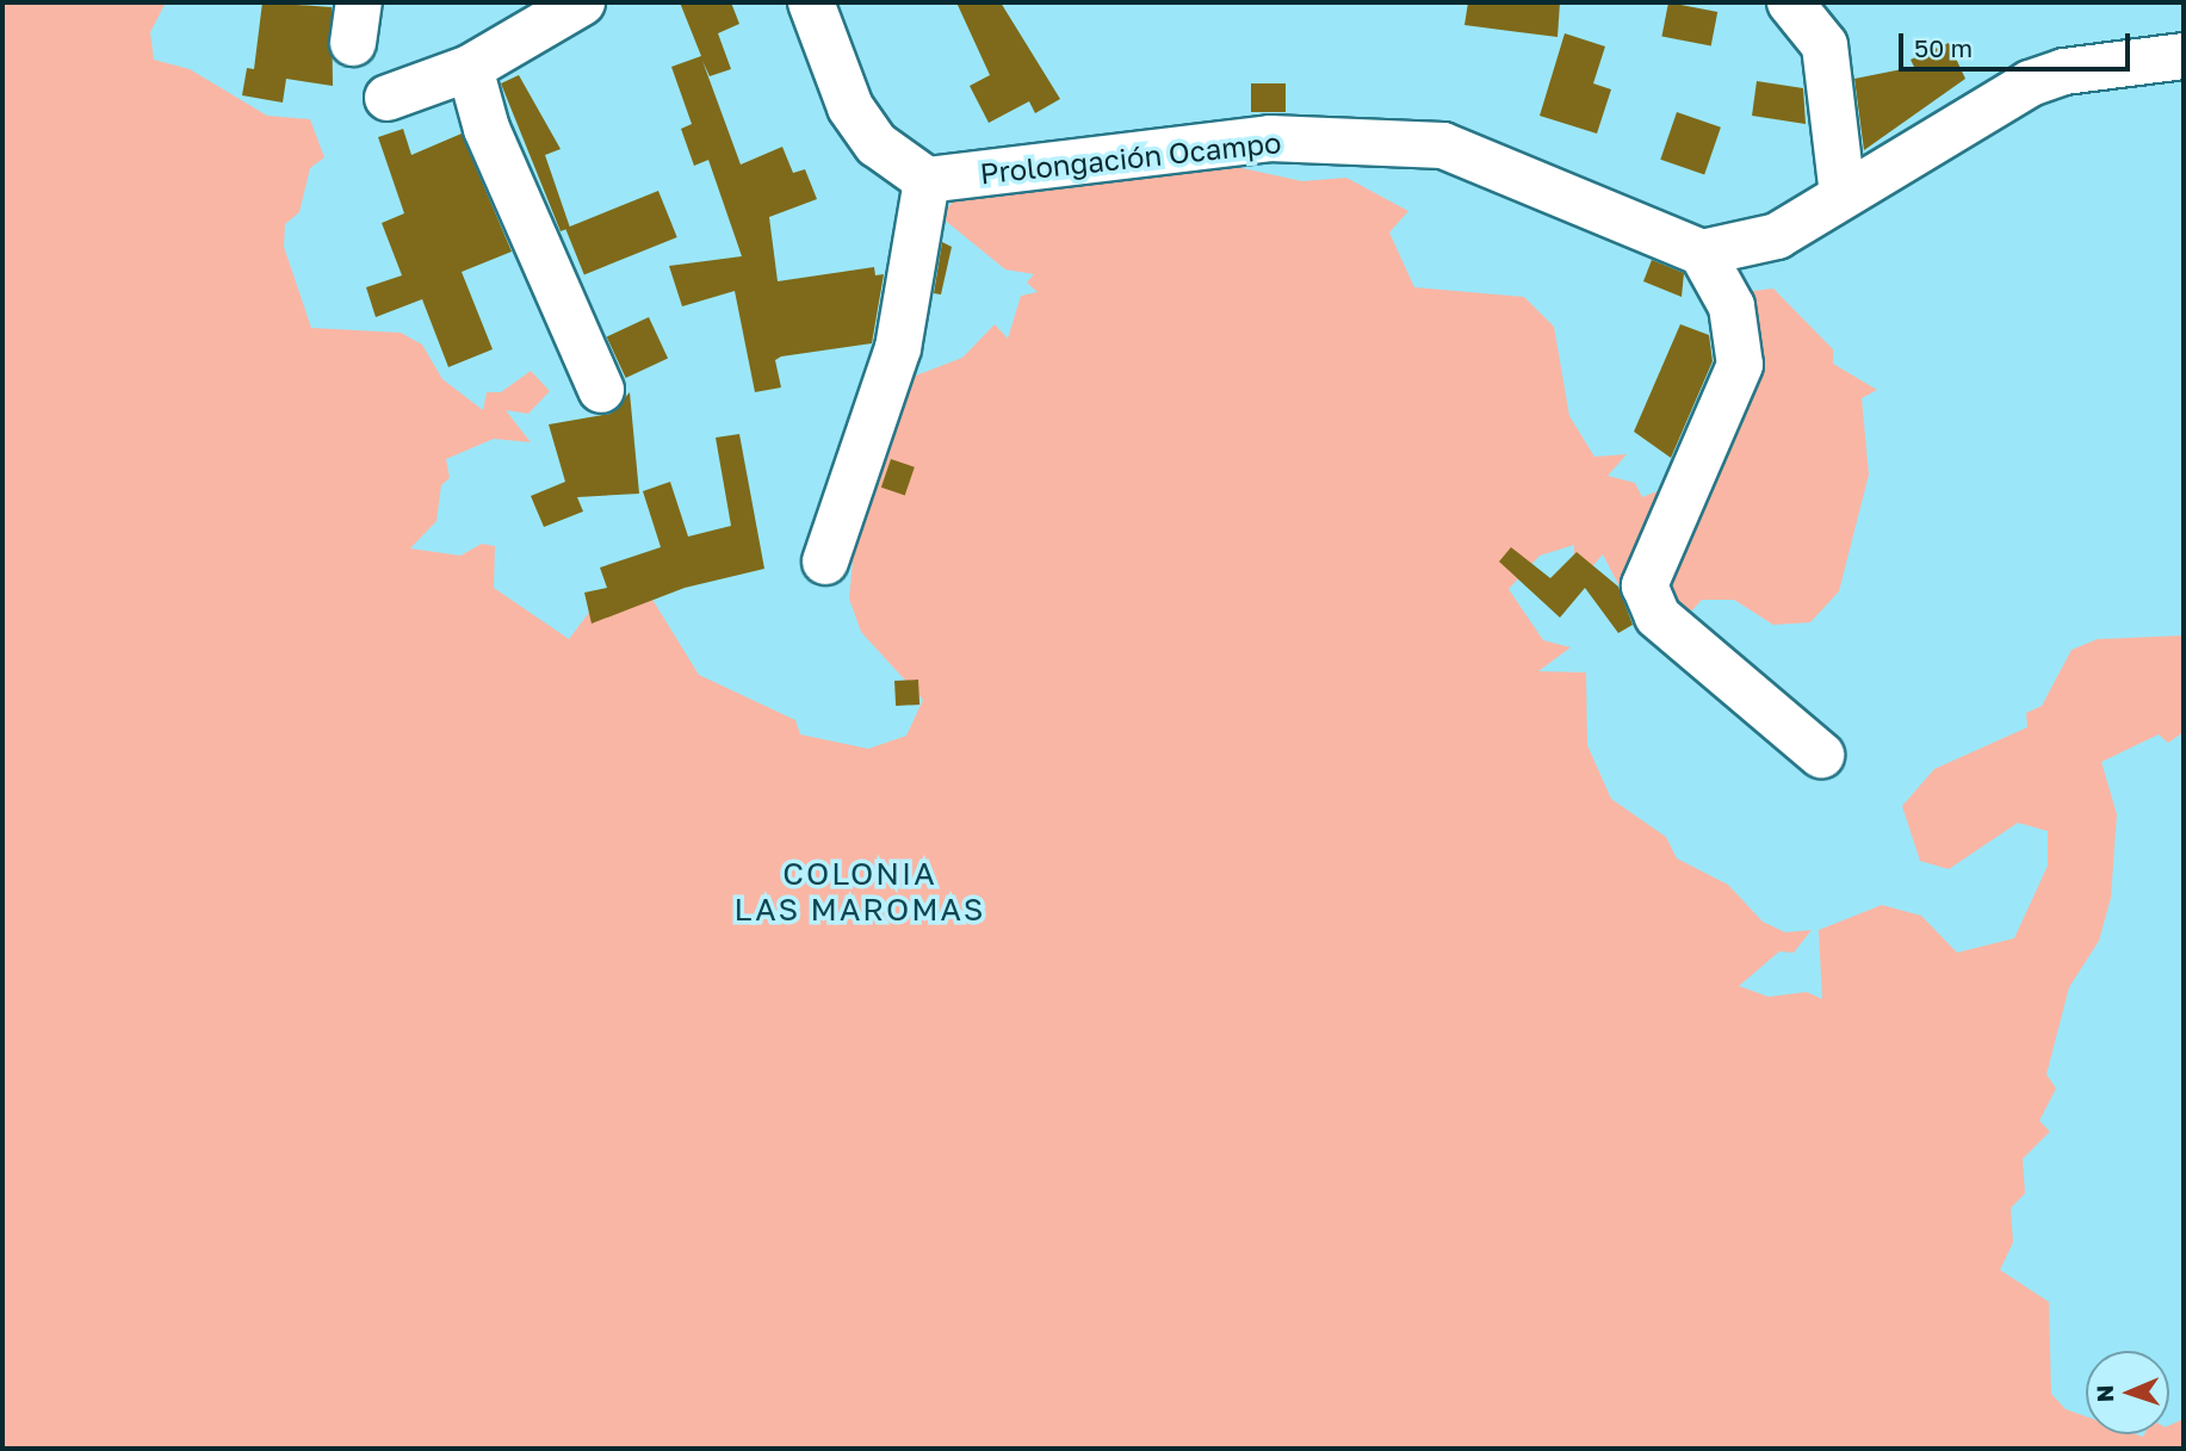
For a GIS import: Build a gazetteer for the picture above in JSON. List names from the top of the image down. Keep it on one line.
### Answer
{"streets":{"street":["Prolongación Ocampo"]},"districts":["COLONIA LAS MAROMAS"],"scale_bar":"50 m","north":"left"}
